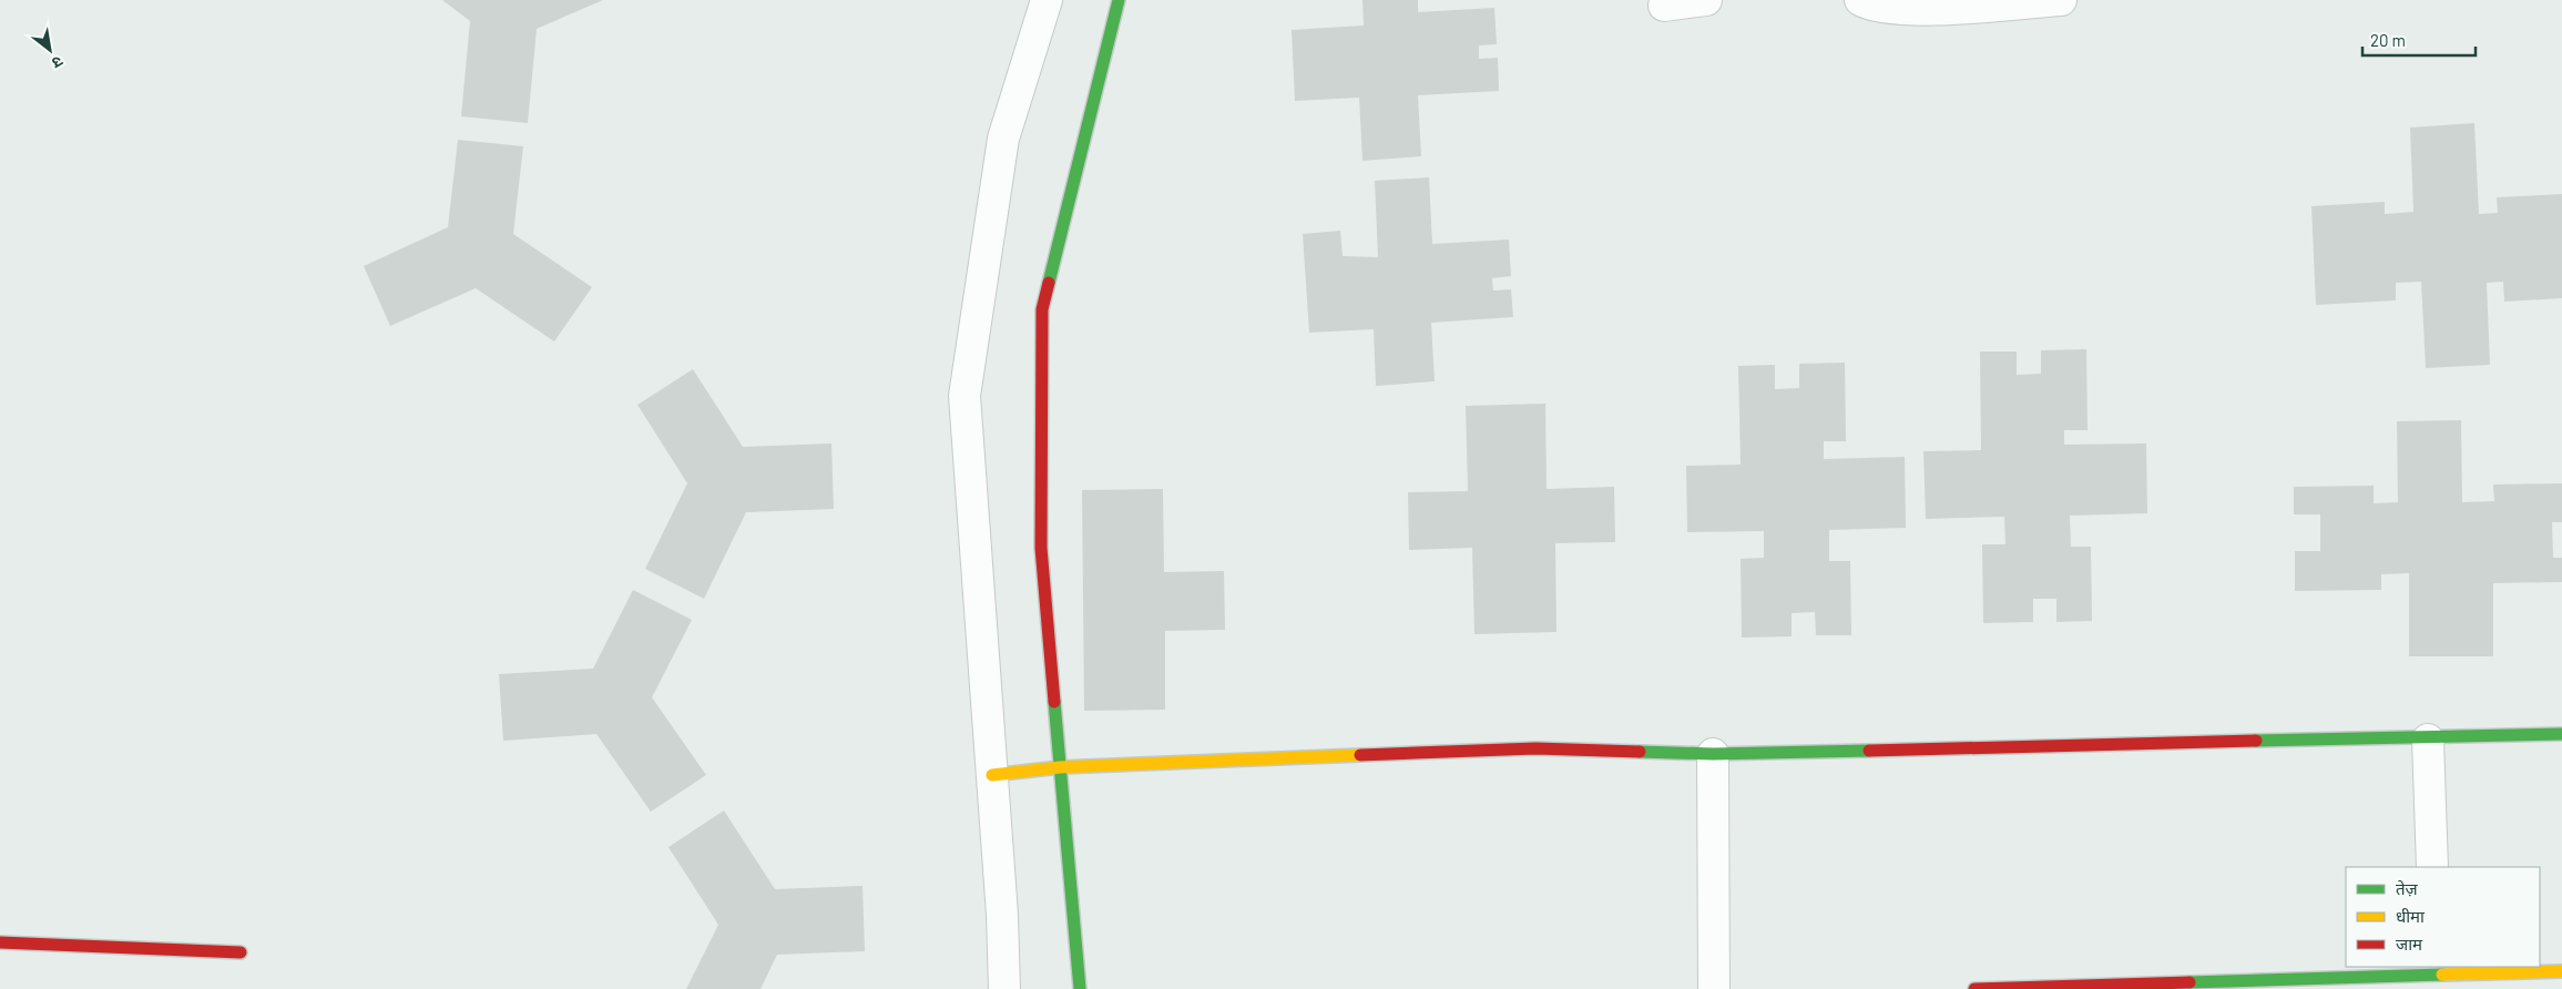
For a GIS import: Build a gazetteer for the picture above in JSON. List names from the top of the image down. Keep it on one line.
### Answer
{"legend":["तेज़","धीमा","जाम"],"scale_bar":"20 m","north":"bottom right"}
